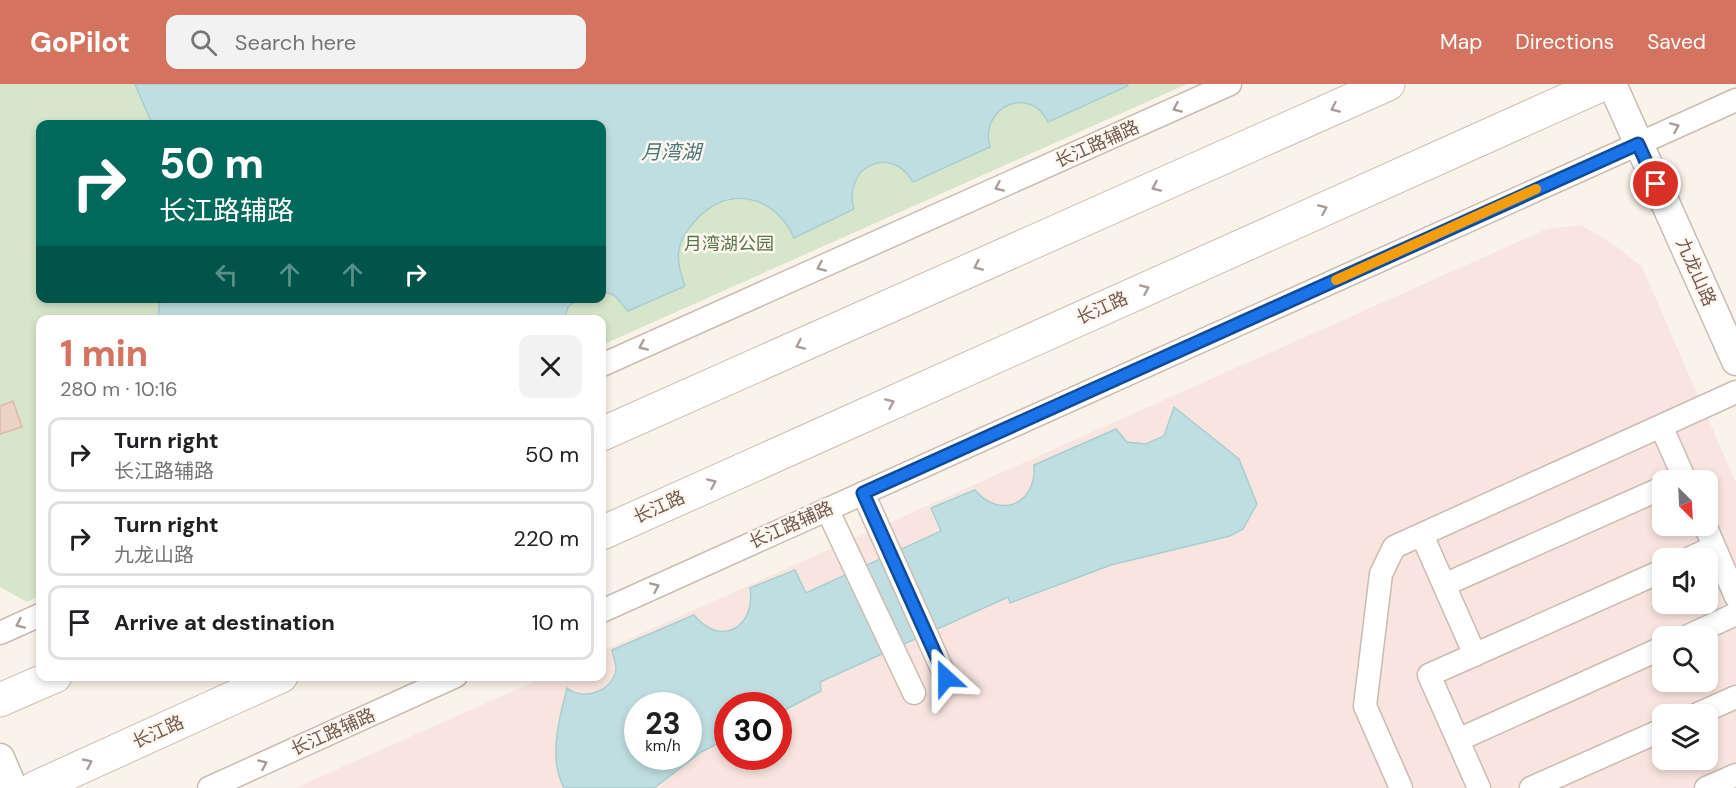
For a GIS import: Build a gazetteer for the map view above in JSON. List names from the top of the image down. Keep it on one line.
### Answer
{"streets":{"main road":["长江路"],"street":["长江路辅路","九龙山路"]},"crossings":[["长江路辅路","九龙山路"]],"water":["月湾湖"],"parks":["月湾湖公园"],"north":"bottom right","page":{"header":"GoPilot","search":"Search here","nav":["Map","Directions","Saved"],"turn":["50 m","长江路辅路"],"heading":["1 min","280 m · 10:16"],"list":[{"name":"Turn right","note":"长江路辅路","value":"50 m"},{"name":"Turn right","note":"九龙山路","value":"220 m"},{"name":"Arrive at destination","value":"10 m"}],"speed":"23 km/h","limit":"30"}}
